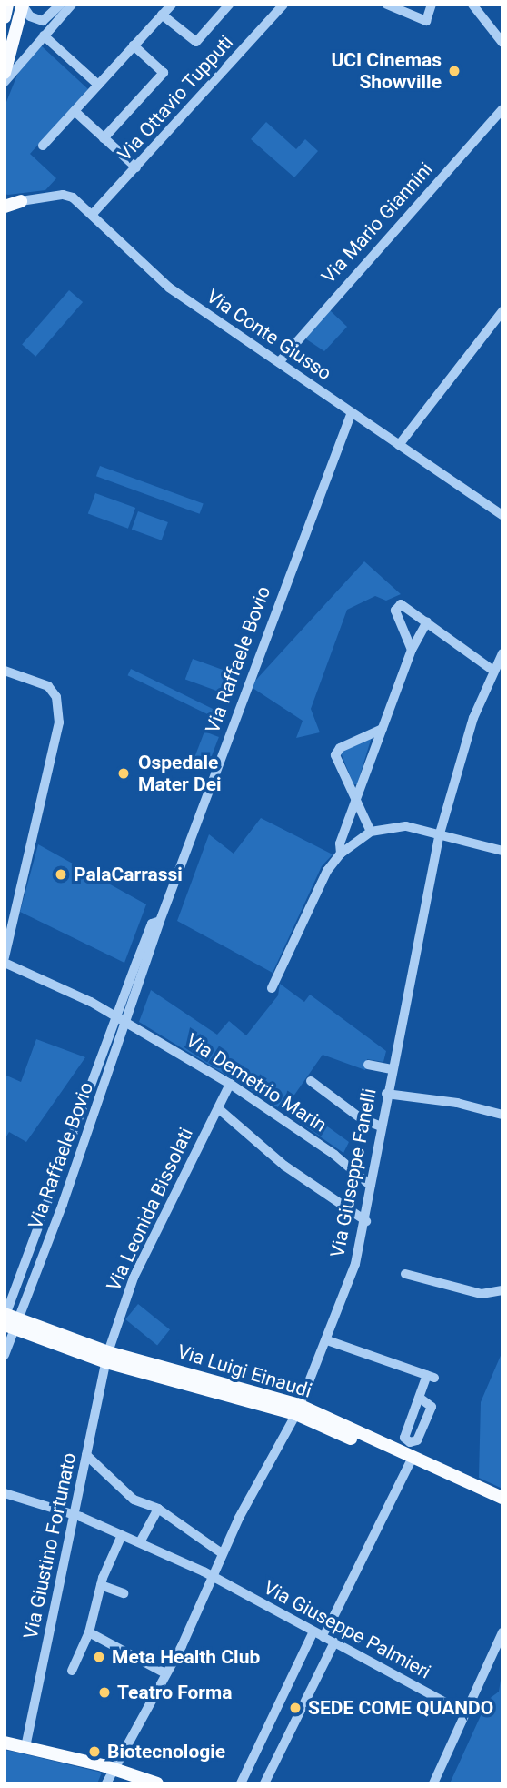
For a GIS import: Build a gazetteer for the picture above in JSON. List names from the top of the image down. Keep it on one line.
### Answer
{"streets":{"main road":["Via Luigi Einaudi"],"street":["Via Ottavio Tupputi","Via Mario Giannini","Via Conte Giusso","Via Raffaele Bovio","Via Demetrio Marin","Via Giuseppe Fanelli","Via Leonida Bissolati","Via Giustino Fortunato","Via Giuseppe Palmieri"]},"crossings":[["Via Ottavio Tupputi","Via Conte Giusso"],["Via Mario Giannini","Via Conte Giusso"],["Via Conte Giusso","Via Raffaele Bovio"],["Via Raffaele Bovio","Via Demetrio Marin"],["Via Raffaele Bovio","Via Luigi Einaudi"],["Via Demetrio Marin","Via Giuseppe Fanelli"],["Via Demetrio Marin","Via Leonida Bissolati"],["Via Giuseppe Fanelli","Via Luigi Einaudi"],["Via Giuseppe Fanelli","Via Giuseppe Palmieri"],["Via Leonida Bissolati","Via Luigi Einaudi"],["Via Leonida Bissolati","Via Giustino Fortunato"],["Via Luigi Einaudi","Via Giustino Fortunato"],["Via Giustino Fortunato","Via Giuseppe Palmieri"]],"places":["UCI Cinemas Showville","Ospedale Mater Dei","PalaCarrassi","Meta Health Club","Teatro Forma","SEDE COME QUANDO","Biotecnologie"]}
